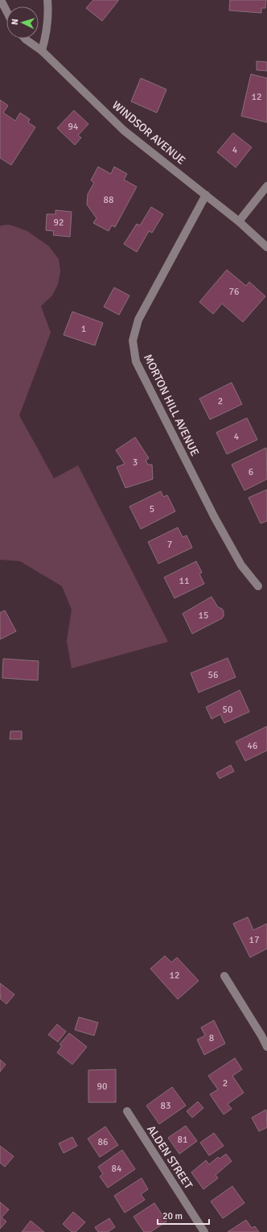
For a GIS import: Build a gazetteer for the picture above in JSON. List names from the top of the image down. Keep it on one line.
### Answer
{"streets":{"street":["WINDSOR AVENUE","MORTON HILL AVENUE","ALDEN STREET"]},"crossings":[["WINDSOR AVENUE","MORTON HILL AVENUE"]],"house_numbers":["12","94","4","88","92","76","1","2","4","3","6","5","7","11","15","56","50","46","17","12","8","2","90","83","81","86","84"],"scale_bar":"20 m","north":"left"}
